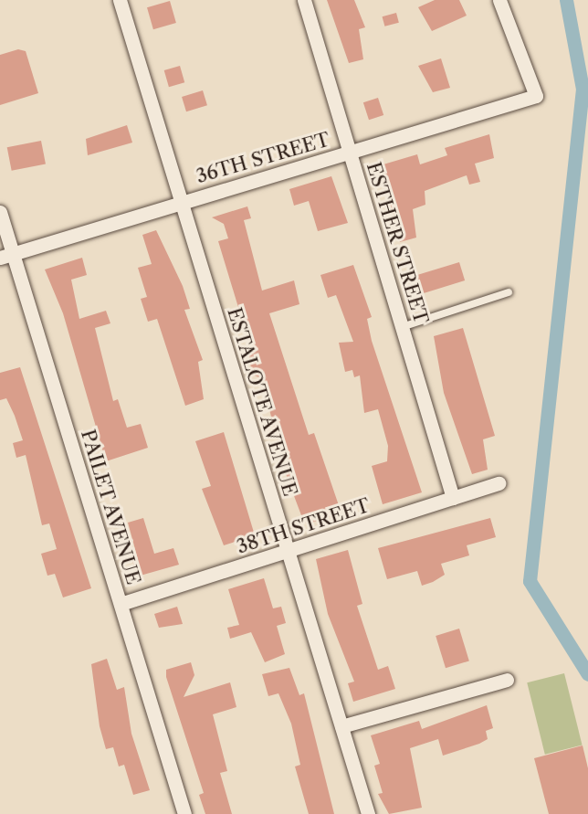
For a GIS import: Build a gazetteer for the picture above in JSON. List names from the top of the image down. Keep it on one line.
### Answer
{"streets":{"street":["36TH STREET","ESTHER STREET","ESTALOTE AVENUE","PAILET AVENUE","38TH STREET"]},"crossings":[["36TH STREET","ESTHER STREET"],["36TH STREET","ESTALOTE AVENUE"],["36TH STREET","PAILET AVENUE"],["ESTHER STREET","38TH STREET"],["ESTALOTE AVENUE","38TH STREET"],["PAILET AVENUE","38TH STREET"]]}
